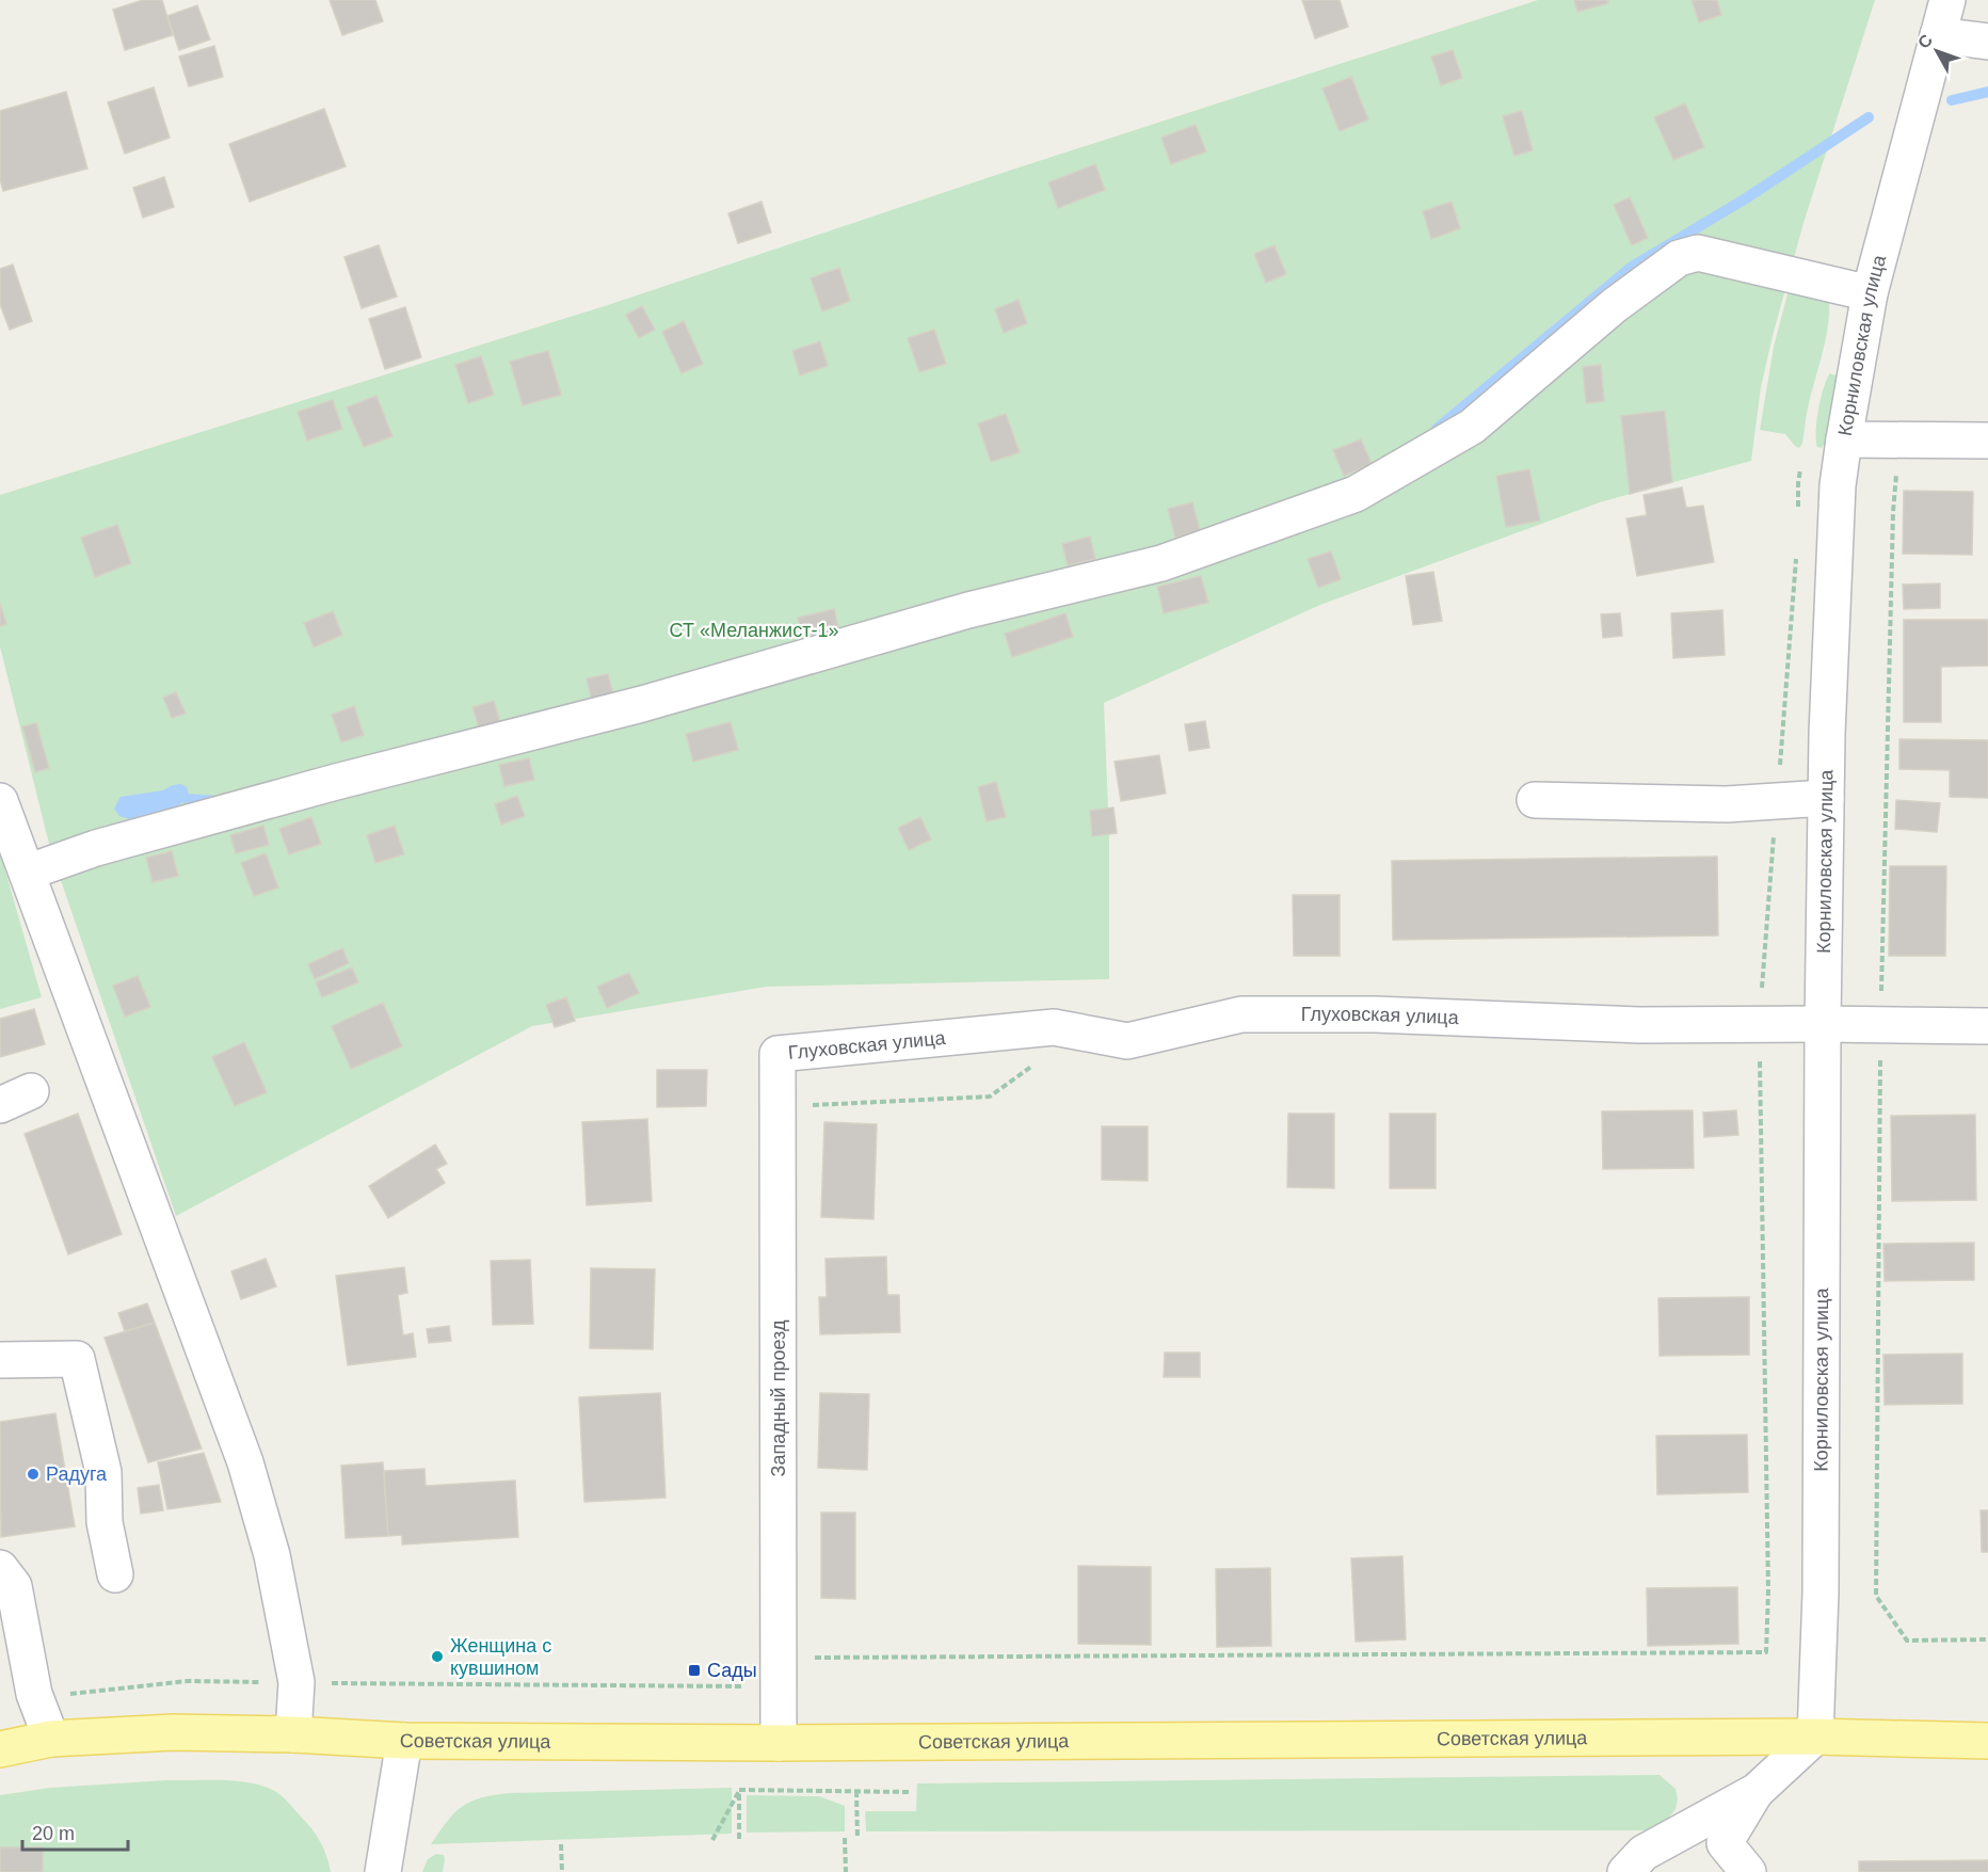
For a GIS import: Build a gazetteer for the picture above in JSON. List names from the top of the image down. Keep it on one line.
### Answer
{"streets":{"main road":["Советская улица"],"street":["Корниловская улица","Глуховская улица","Западный проезд"]},"crossings":[["Корниловская улица","Глуховская улица"],["Корниловская улица","Советская улица"],["Глуховская улица","Западный проезд"],["Западный проезд","Советская улица"]],"parks":["СТ «Меланжист-1»"],"places":{"other":["Радуга","Женщина с кувшином"],"transit":["Сады"]},"scale_bar":"20 m","north":"top left"}
